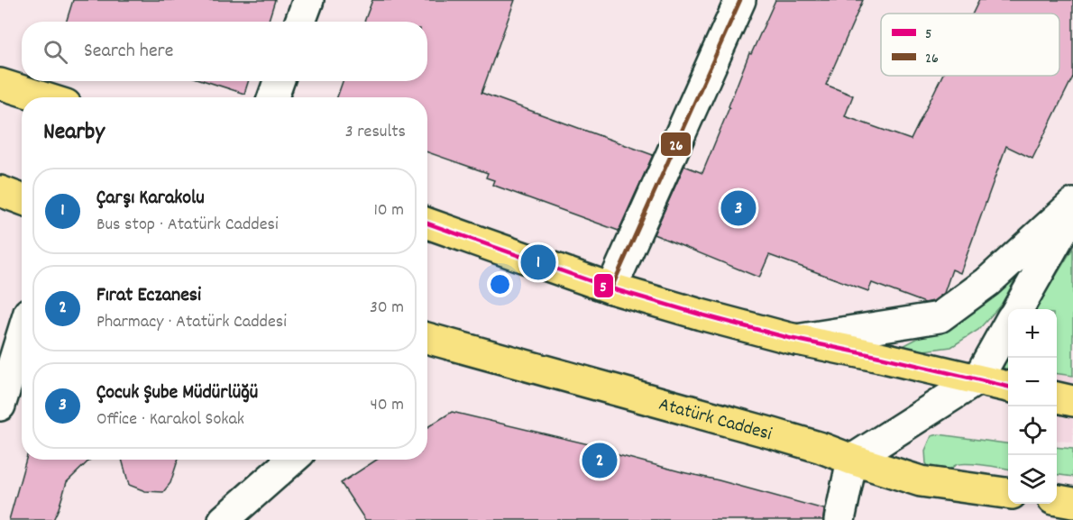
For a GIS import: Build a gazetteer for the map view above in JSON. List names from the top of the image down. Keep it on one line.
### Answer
{"streets":{"main road":["Atatürk Caddesi"]},"lines":["transit line 26","transit line 5"],"legend":["5","26"],"page":{"search":"Search here","heading":["Nearby","3 results"],"list":[{"mark":"1","name":"Çarşı Karakolu","note":"Bus stop · Atatürk Caddesi","value":"10 m"},{"mark":"2","name":"Fırat Eczanesi","note":"Pharmacy · Atatürk Caddesi","value":"30 m"},{"mark":"3","name":"Çocuk Şube Müdürlüğü","note":"Office · Karakol Sokak","value":"40 m"}],"pins":["3","1","2"],"map_buttons":["+","−"]}}
